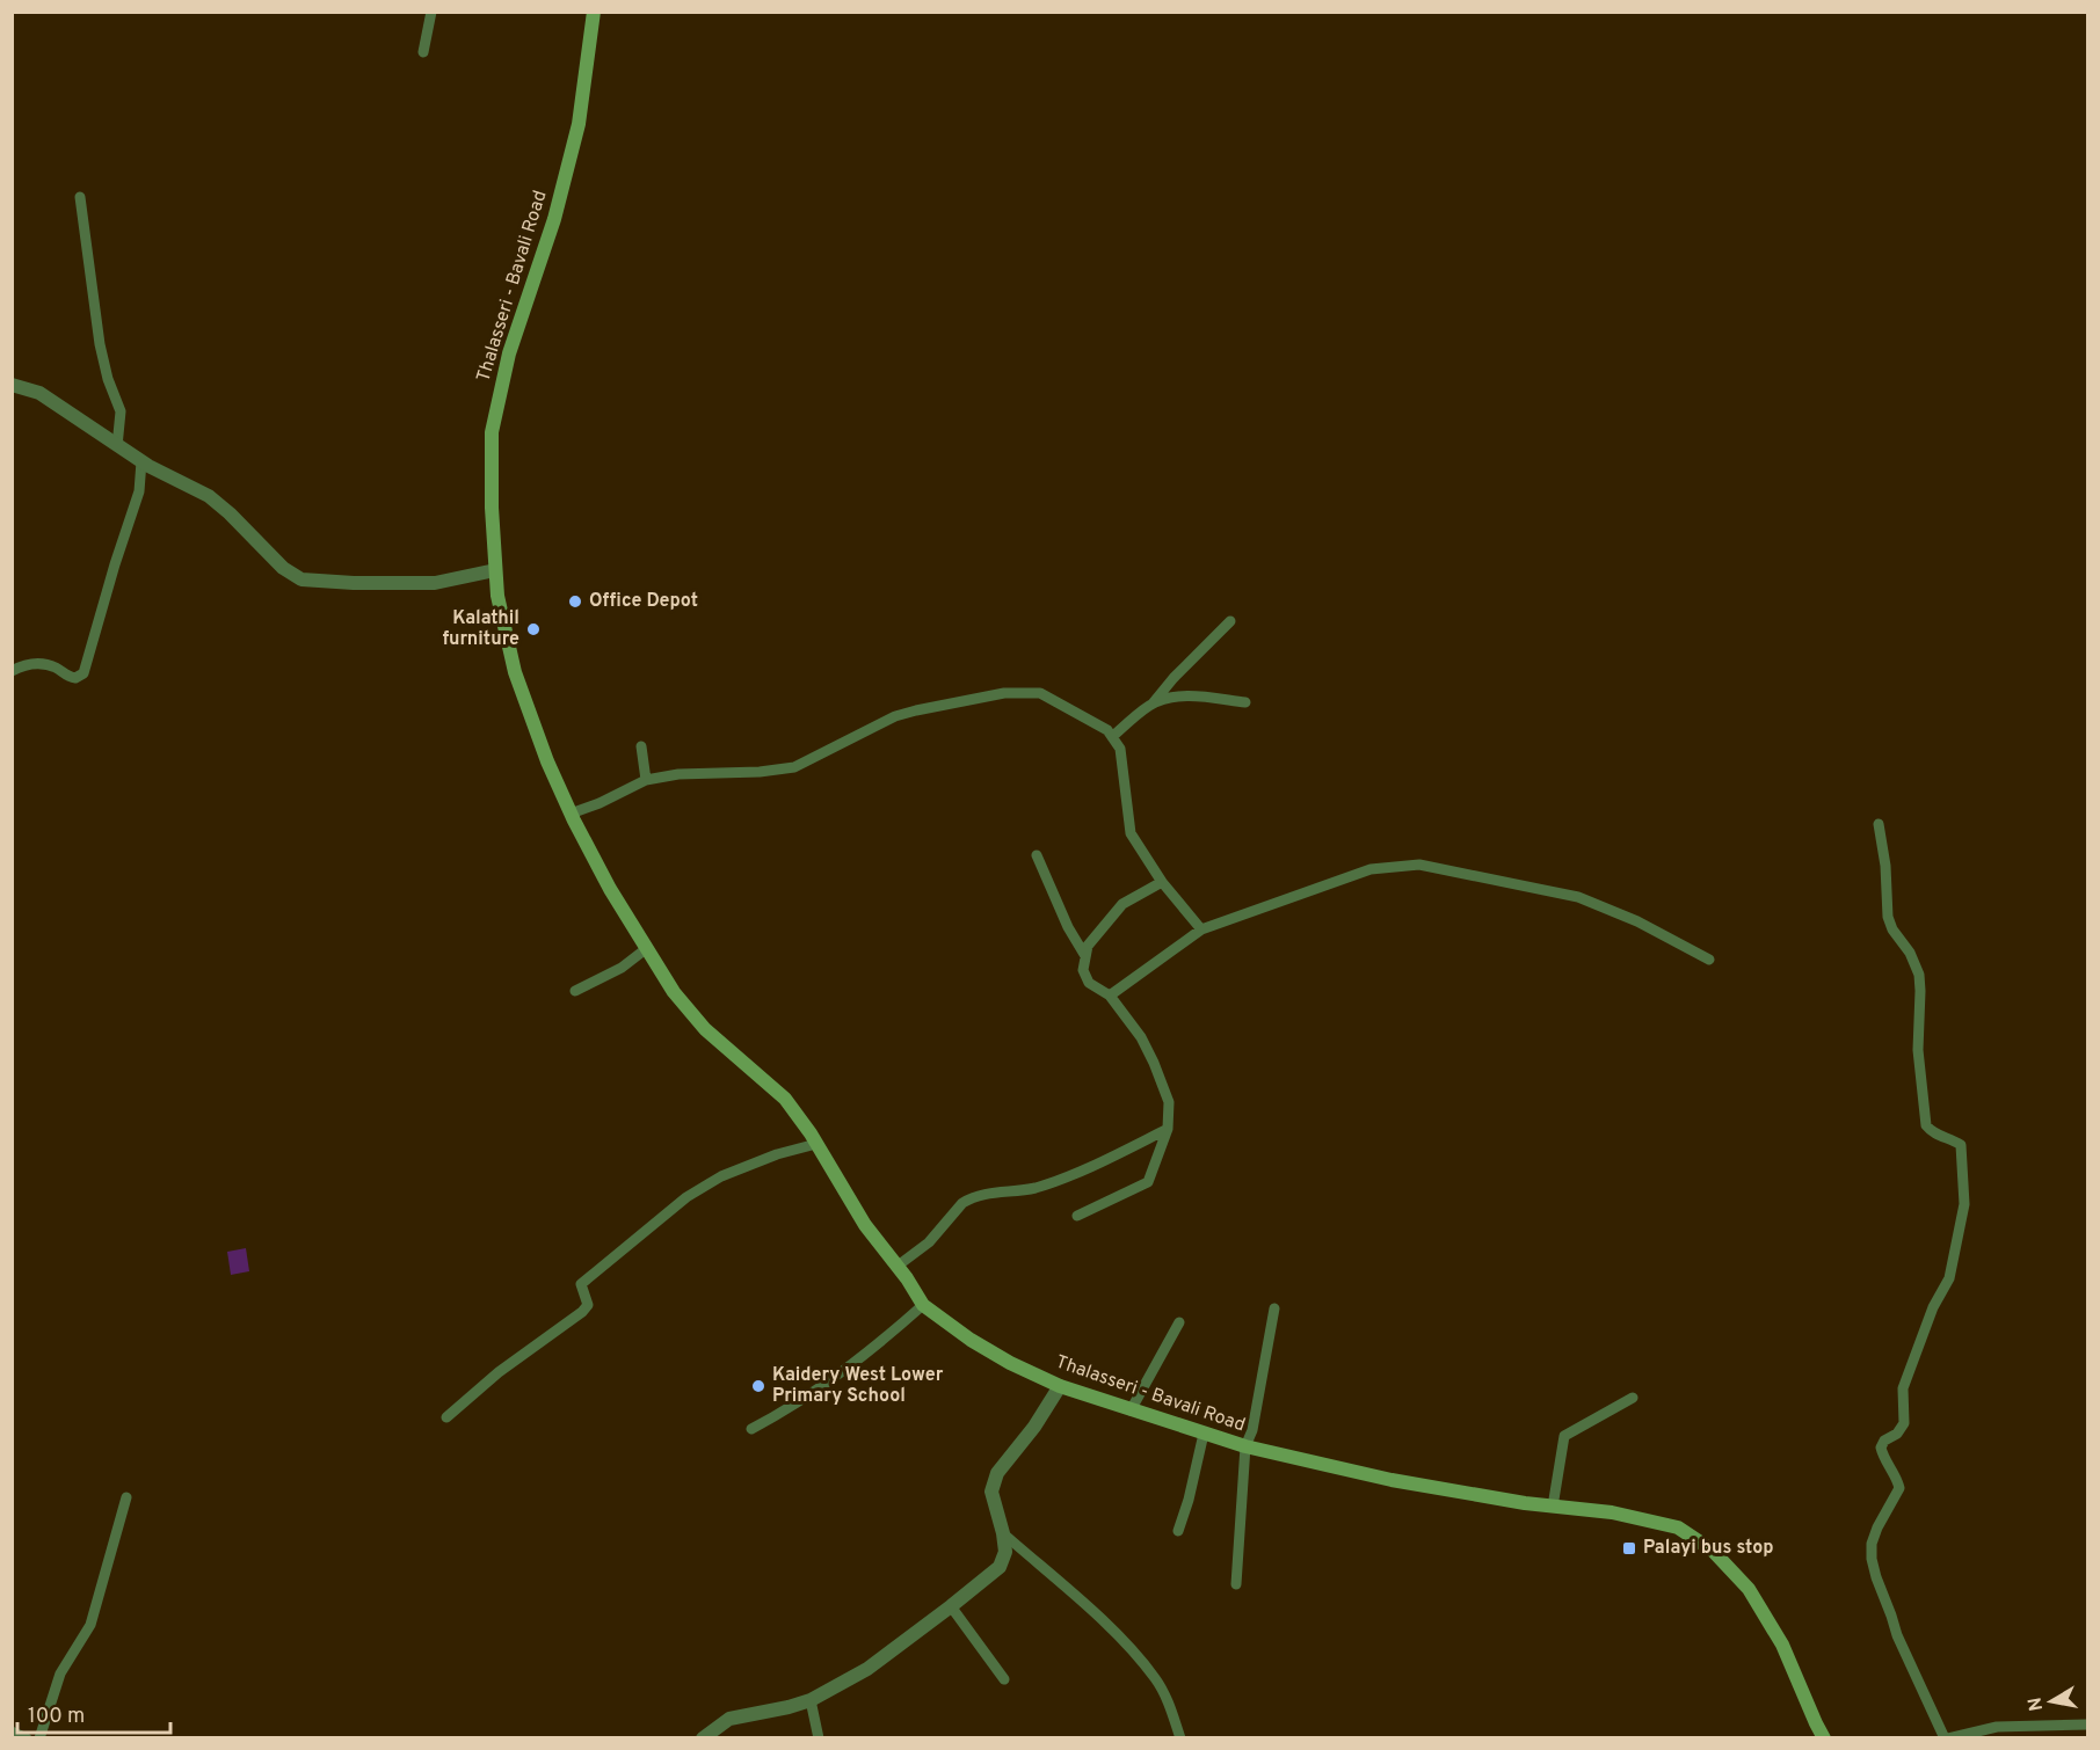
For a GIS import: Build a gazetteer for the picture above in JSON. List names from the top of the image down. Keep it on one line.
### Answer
{"streets":{"main road":["Thalasseri - Bavali Road"]},"places":{"other":["Office Depot","Kalathil furniture","Kaidery West Lower Primary School"],"transit":["Palayi bus stop"]},"scale_bar":"100 m","north":"left"}
